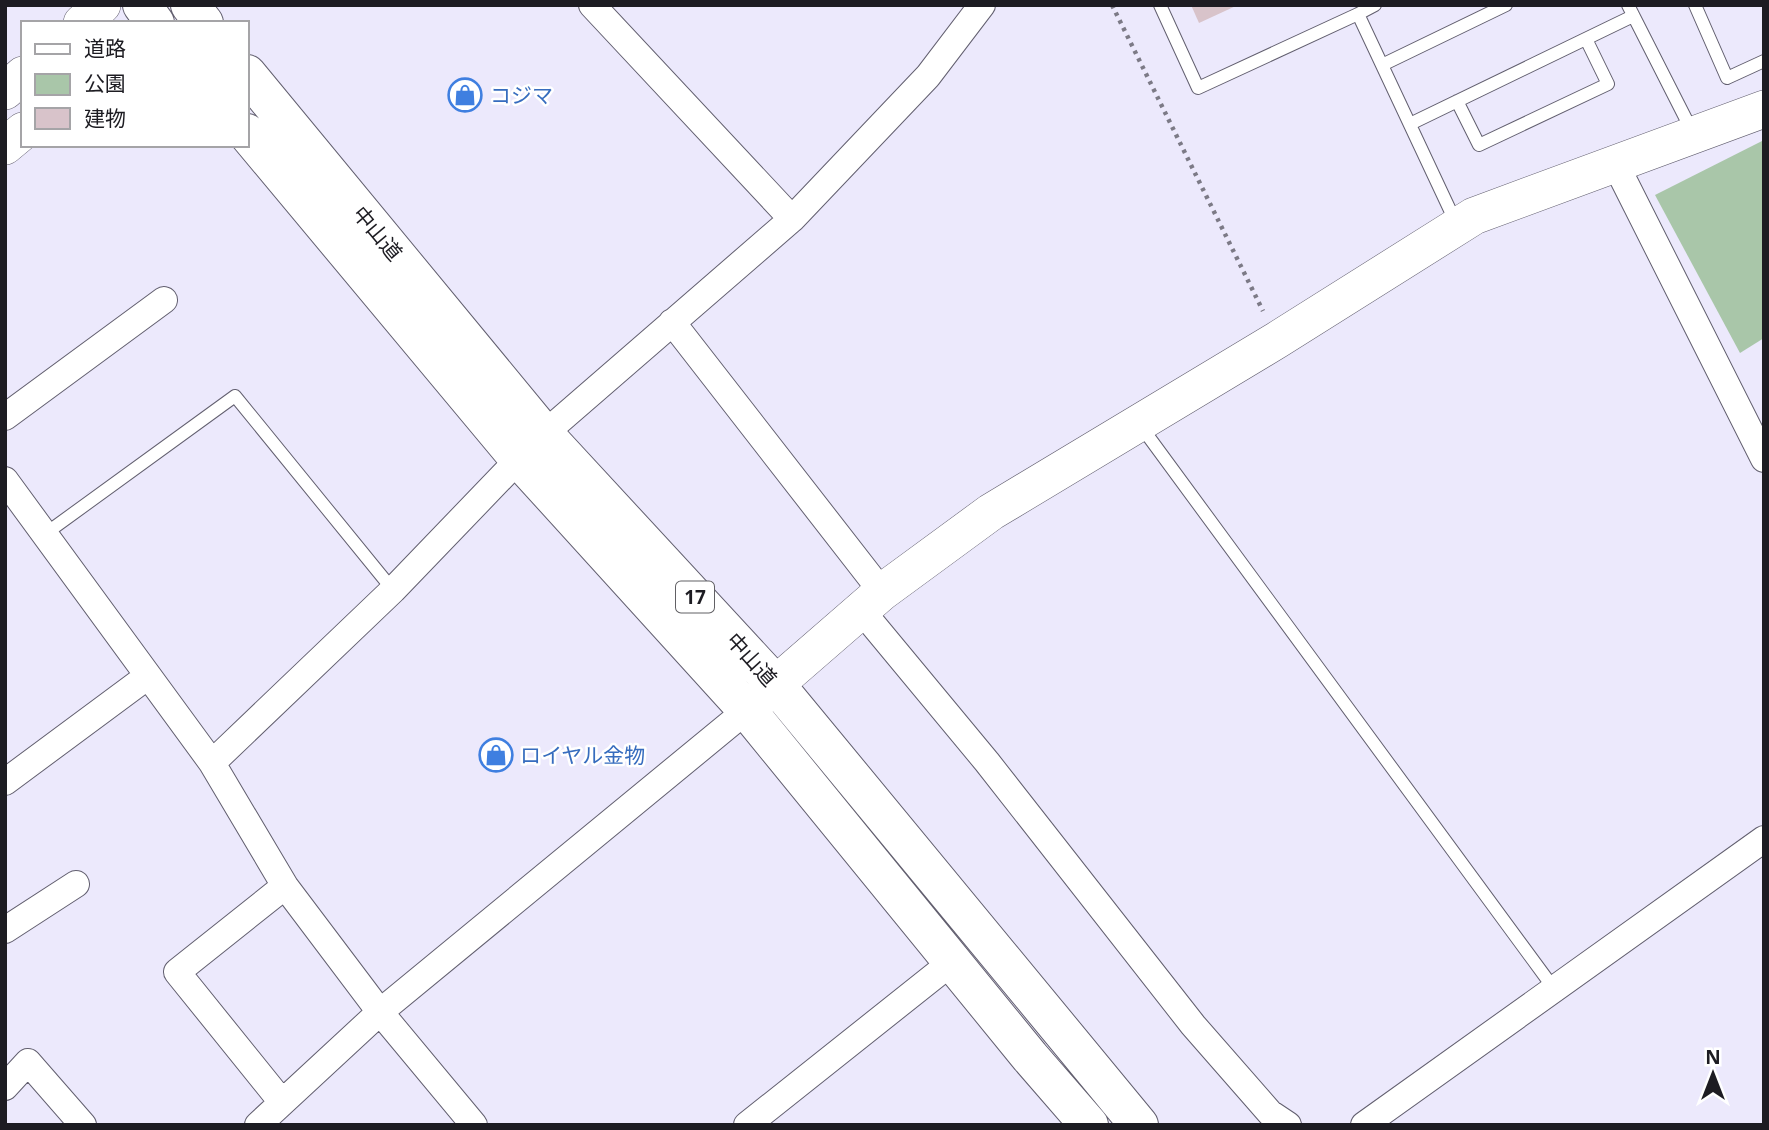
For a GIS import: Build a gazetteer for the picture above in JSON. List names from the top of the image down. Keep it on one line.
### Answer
{"streets":{"highway":["中山道","17"]},"places":{"shop":["コジマ","ロイヤル金物"]},"legend":["道路","公園","建物"],"north":"top"}
